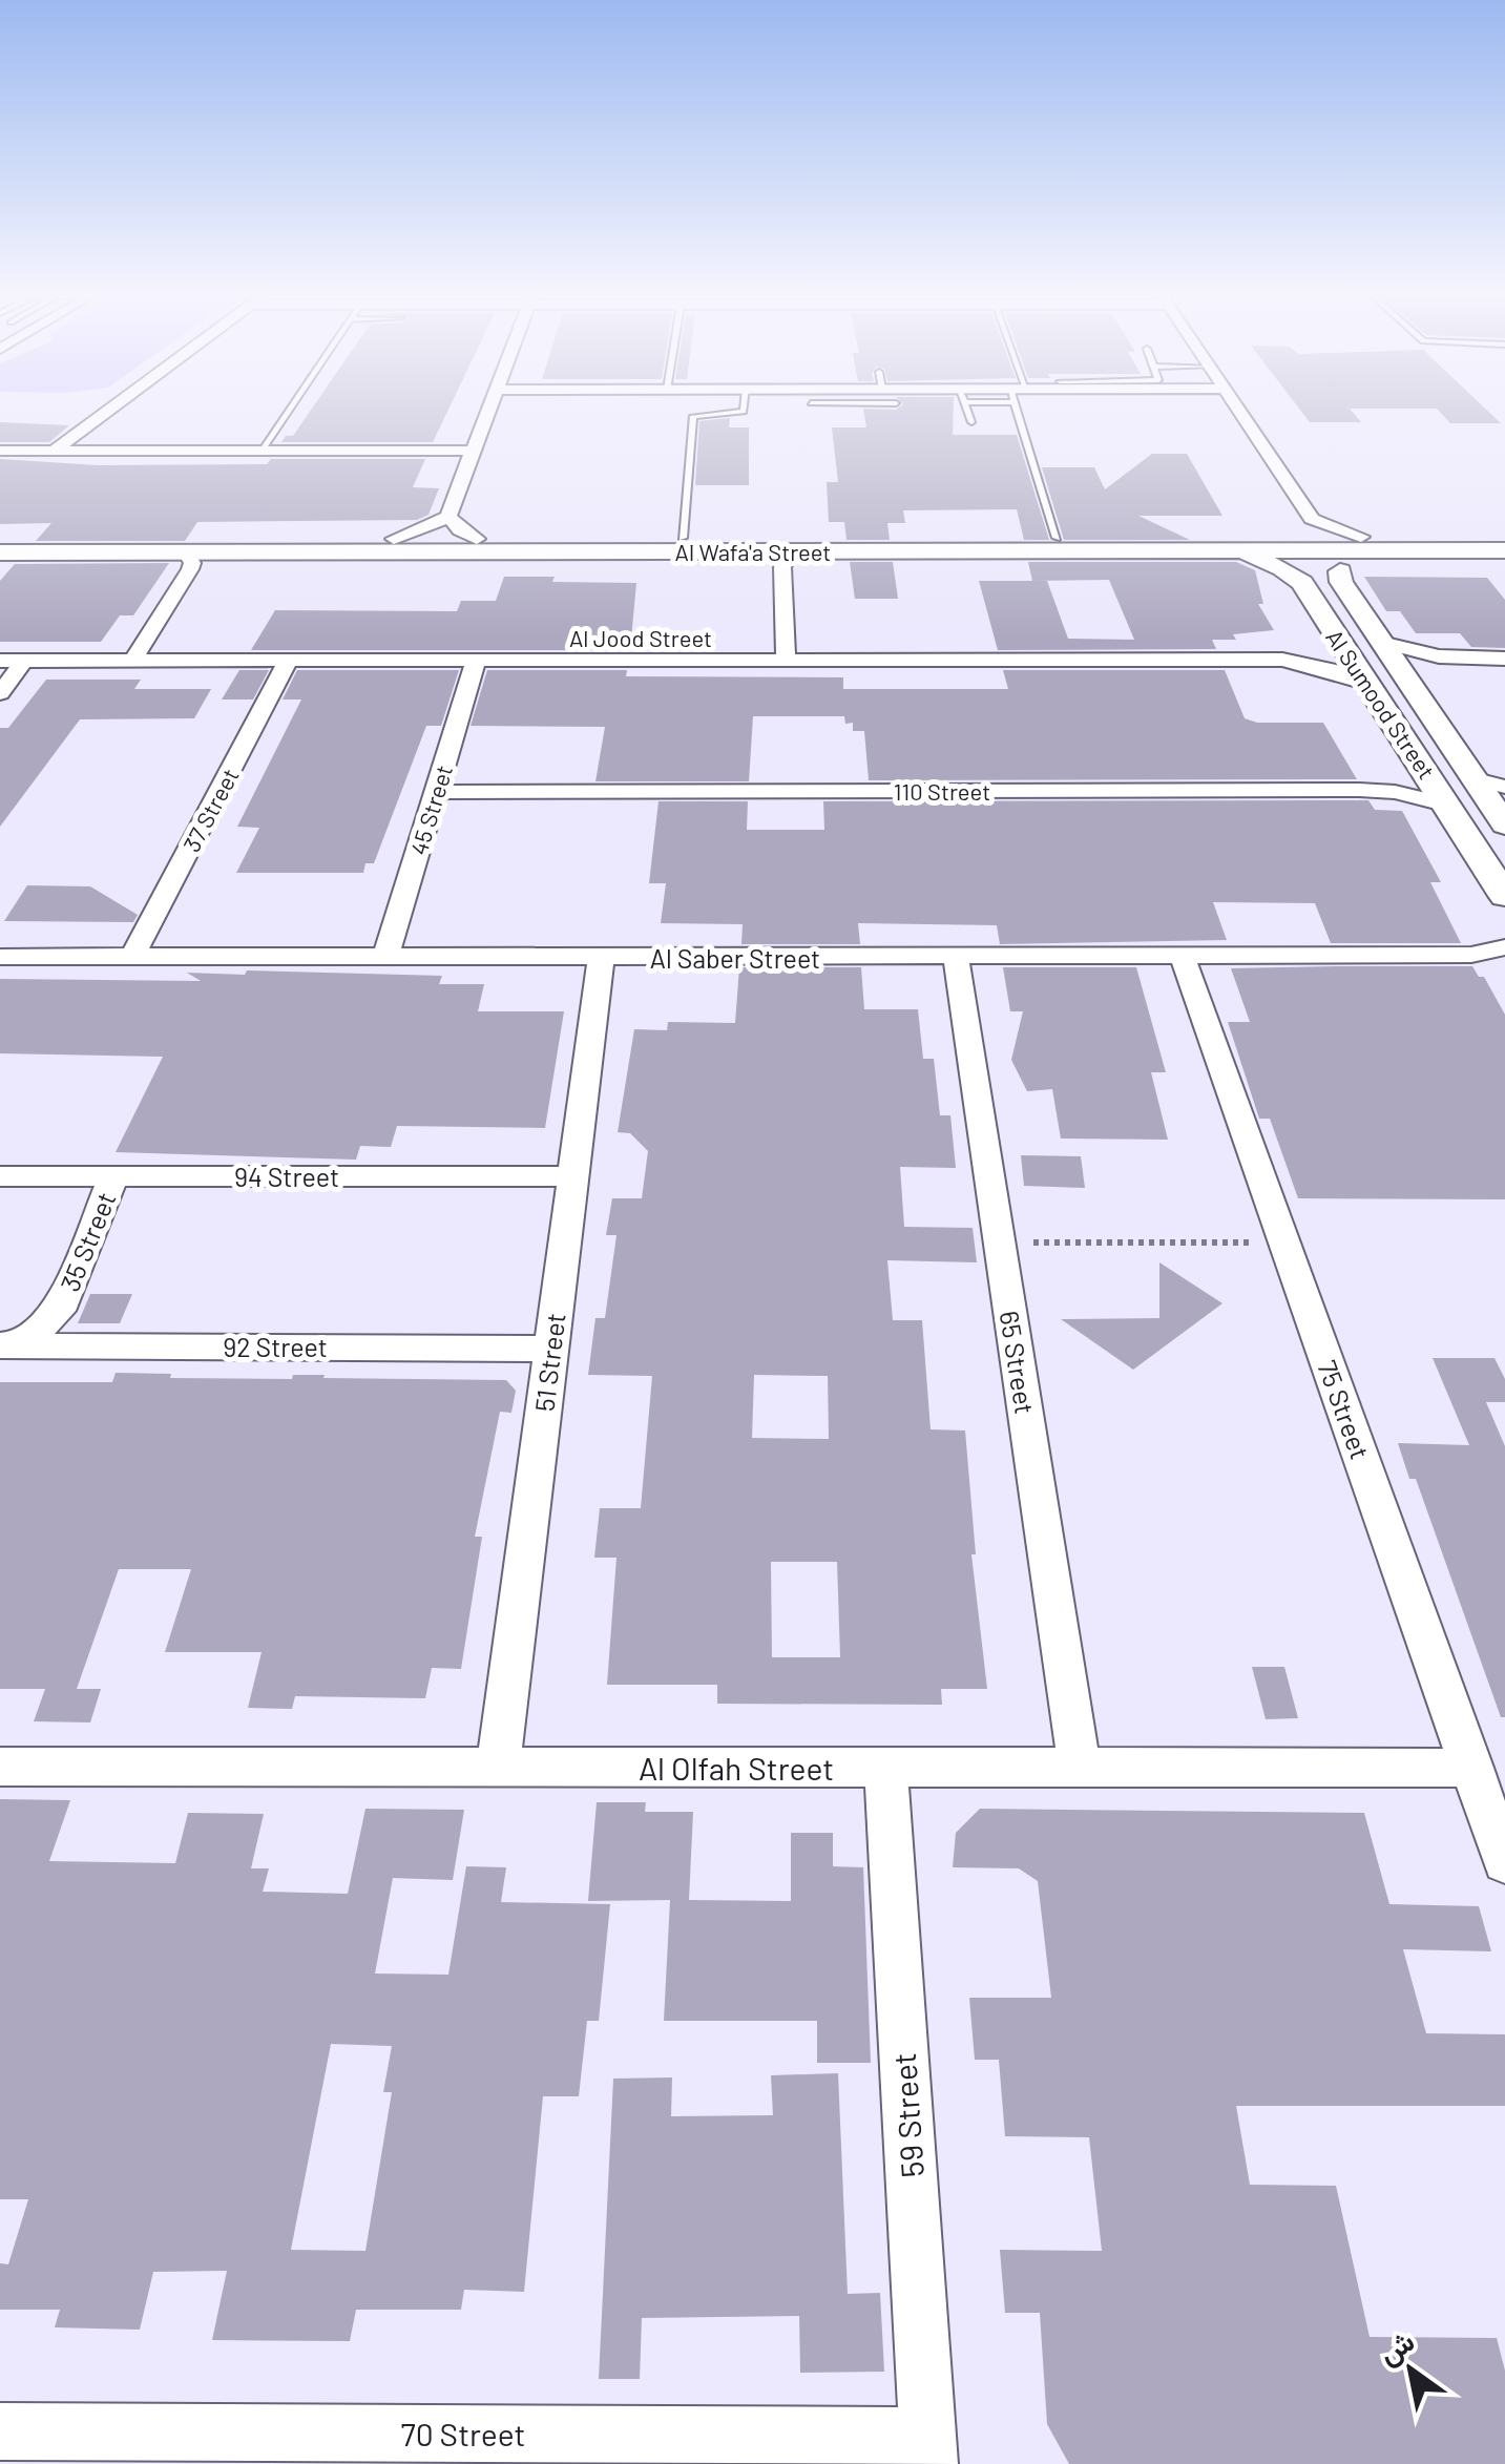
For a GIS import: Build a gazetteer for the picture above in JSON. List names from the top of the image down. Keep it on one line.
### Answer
{"streets":{"street":["Al Wafa'a Street","Al Jood Street","Al Sumood Street","110 Street","37 Street","45 Street","Al Saber Street","94 Street","35 Street","92 Street","51 Street","65 Street","75 Street","Al Olfah Street","59 Street","70 Street"]},"crossings":[["Al Jood Street","Al Sumood Street"],["Al Jood Street","37 Street"],["Al Jood Street","45 Street"],["Al Sumood Street","110 Street"],["110 Street","45 Street"],["37 Street","Al Saber Street"],["45 Street","Al Saber Street"],["Al Saber Street","51 Street"],["Al Saber Street","65 Street"],["Al Saber Street","75 Street"],["94 Street","35 Street"],["94 Street","51 Street"],["35 Street","92 Street"],["92 Street","51 Street"],["51 Street","Al Olfah Street"],["65 Street","Al Olfah Street"],["75 Street","Al Olfah Street"],["Al Olfah Street","59 Street"],["59 Street","70 Street"]],"north":"top left"}
